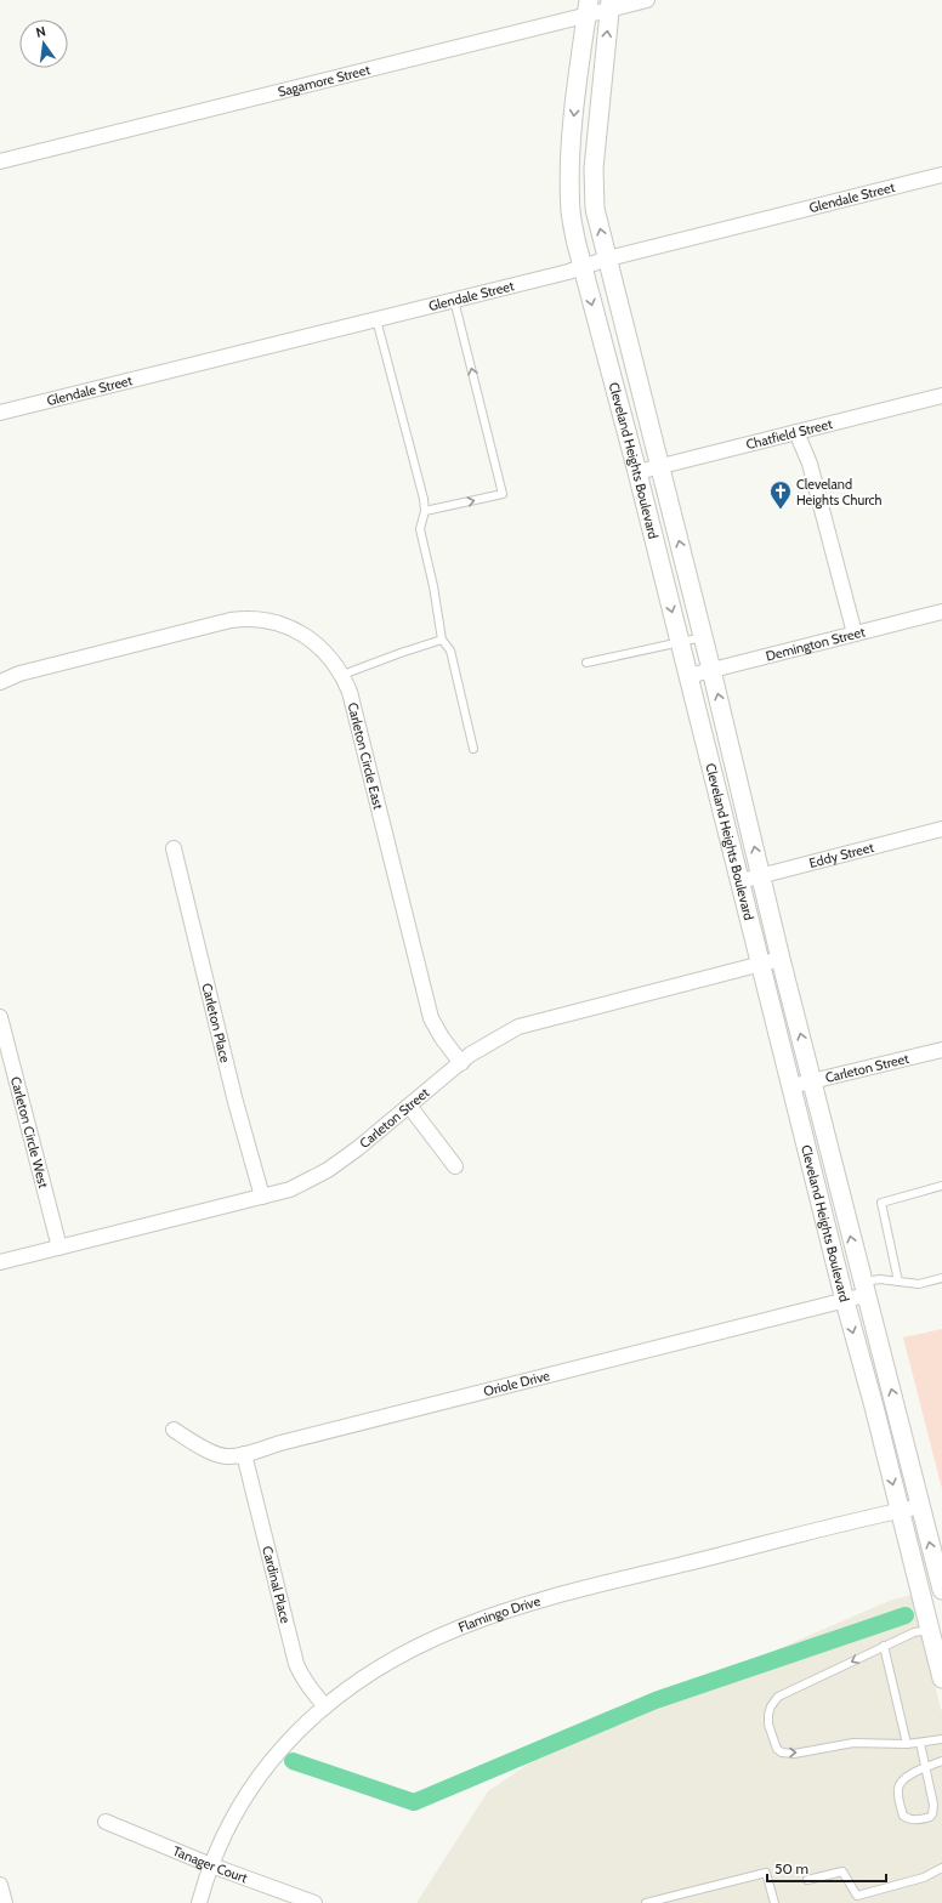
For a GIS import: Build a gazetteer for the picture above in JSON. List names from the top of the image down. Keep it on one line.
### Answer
{"streets":{"street":["Sagamore Street","Glendale Street","Chatfield Street","Cleveland Heights Boulevard","Demington Street","Carleton Circle East","Eddy Street","Carleton Place","Carleton Street","Carleton Circle West","Oriole Drive","Cardinal Place","Flamingo Drive","Tanager Court"]},"crossings":[["Sagamore Street","Cleveland Heights Boulevard"],["Glendale Street","Cleveland Heights Boulevard"],["Chatfield Street","Cleveland Heights Boulevard"],["Cleveland Heights Boulevard","Demington Street"],["Cleveland Heights Boulevard","Eddy Street"],["Cleveland Heights Boulevard","Carleton Street"],["Cleveland Heights Boulevard","Oriole Drive"],["Cleveland Heights Boulevard","Flamingo Drive"],["Carleton Circle East","Carleton Street"],["Carleton Place","Carleton Street"],["Carleton Street","Carleton Circle West"],["Oriole Drive","Cardinal Place"],["Cardinal Place","Flamingo Drive"],["Flamingo Drive","Tanager Court"]],"places":{"church":["Cleveland Heights Church"]},"scale_bar":"50 m","north":"top"}
